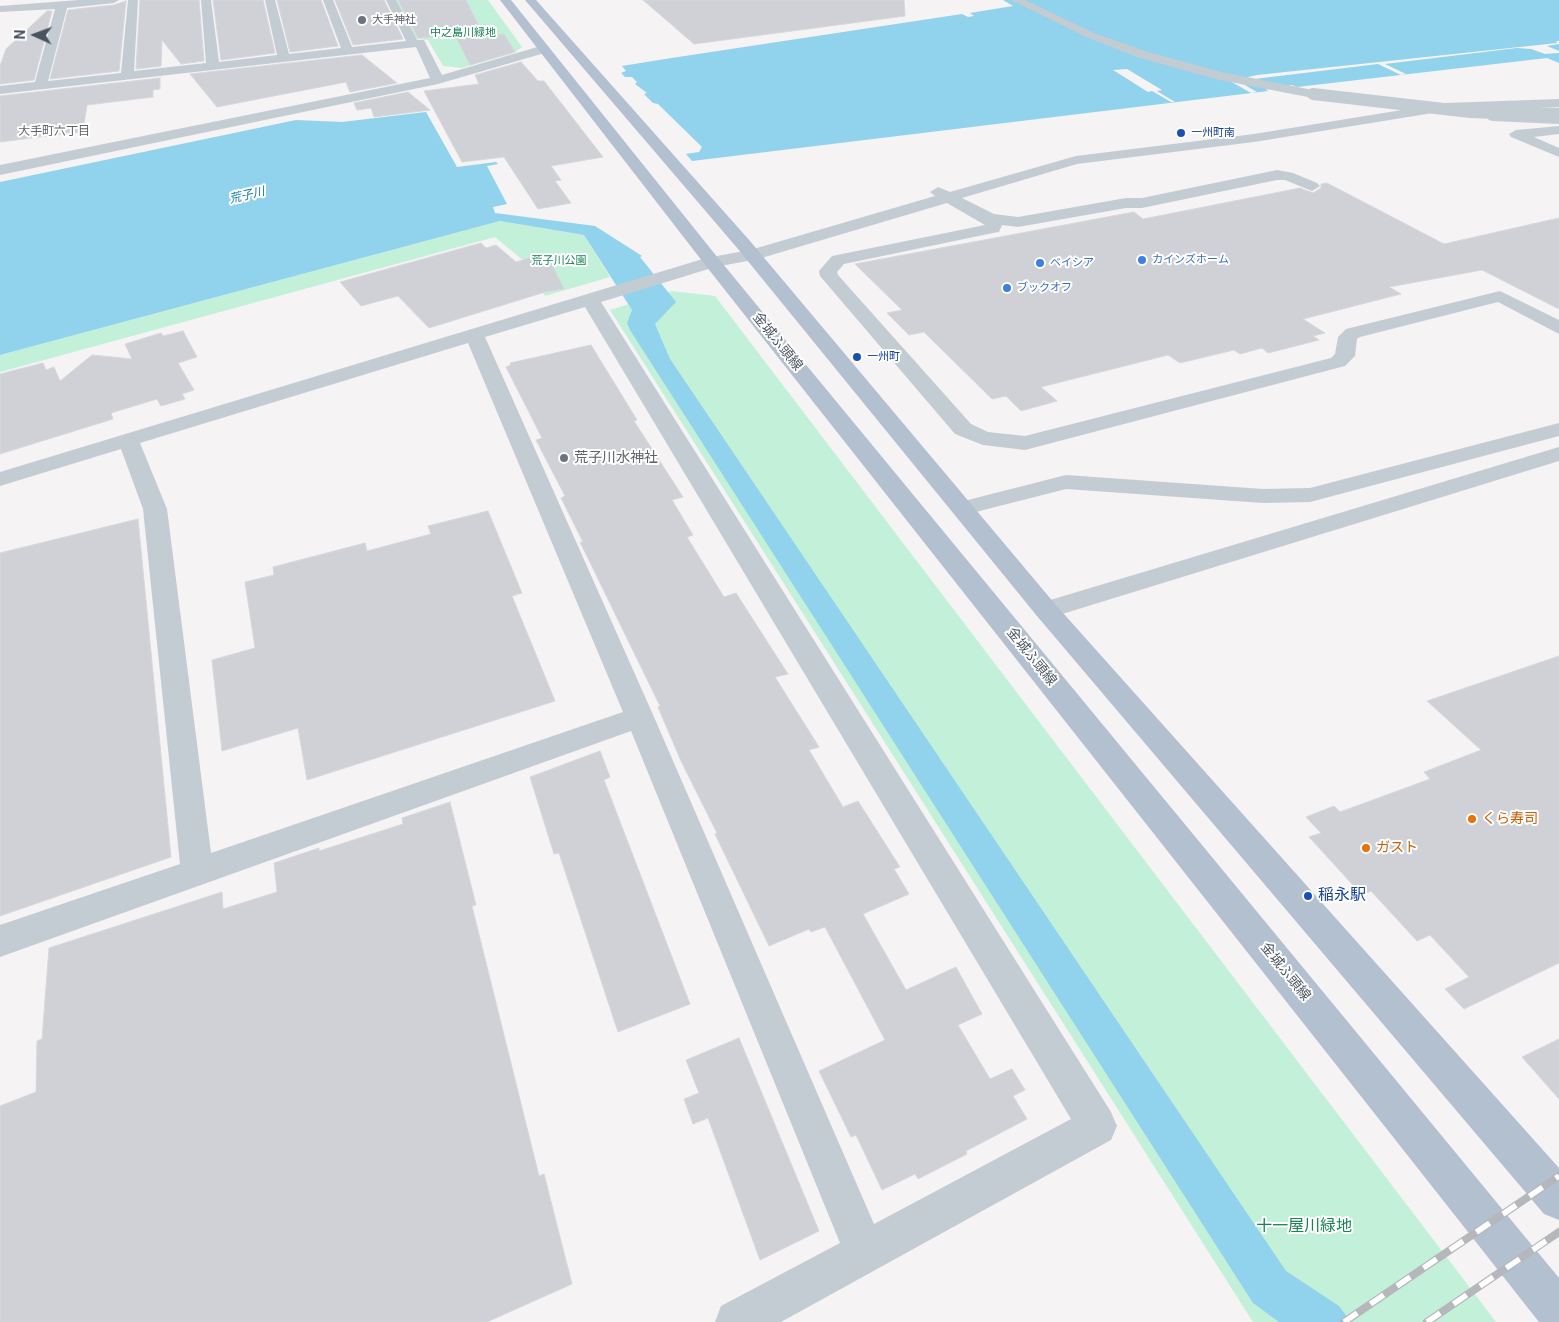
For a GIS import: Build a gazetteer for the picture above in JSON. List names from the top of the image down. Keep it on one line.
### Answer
{"streets":{"main road":["金城ふ頭線"]},"districts":["大手町六丁目"],"water":["荒子川"],"parks":["中之島川緑地","荒子川公園","十一屋川緑地"],"places":["大手神社","一州町南","カインズホーム","ベイシア","ブックオフ","一州町","荒子川水神社","くら寿司","ガスト","稲永駅"],"north":"left"}
